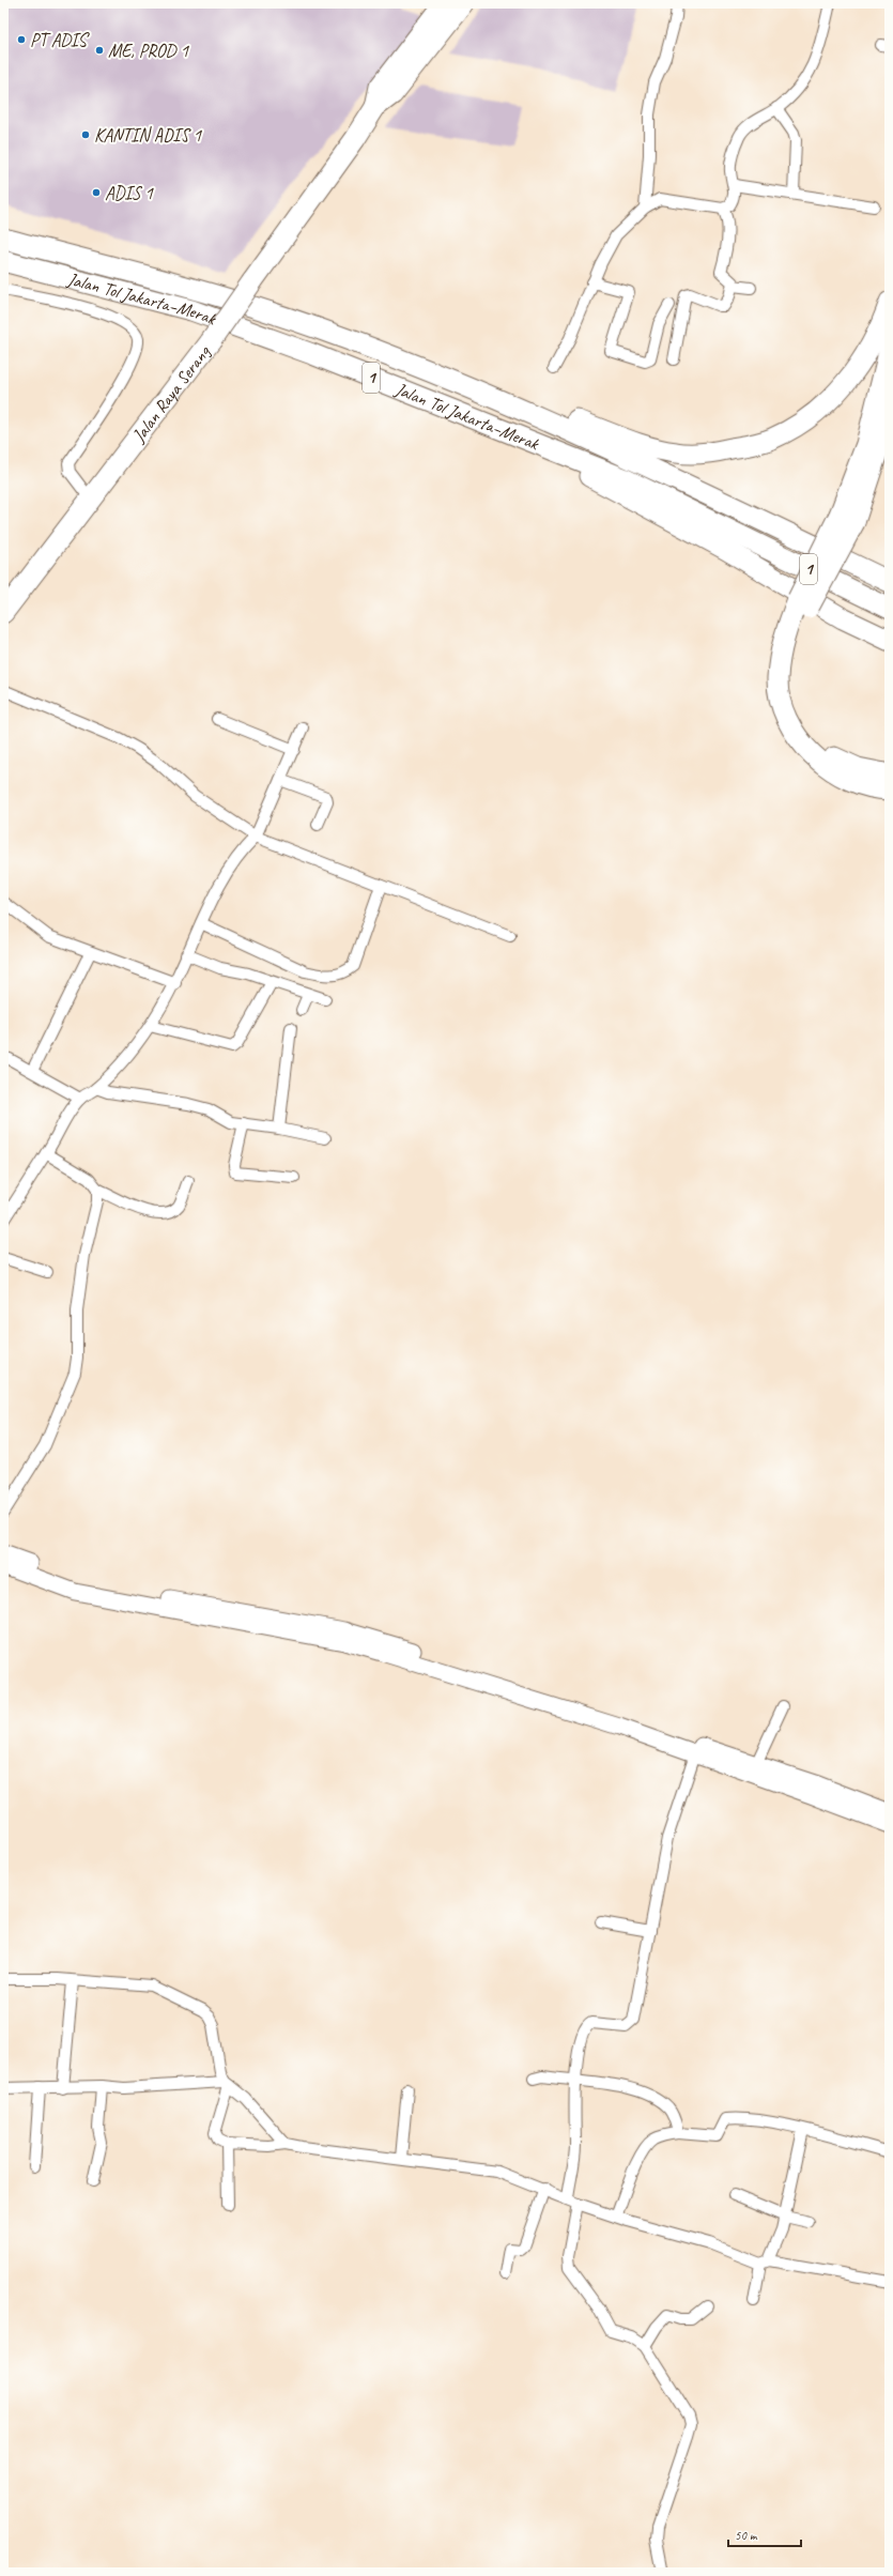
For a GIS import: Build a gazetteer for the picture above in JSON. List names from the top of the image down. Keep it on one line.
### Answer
{"streets":{"highway":["Jalan Tol Jakarta–Merak","1","Jalan Raya Serang"]},"places":["PT ADIS","ME, PROD 1","KANTIN ADIS 1","ADIS 1"],"scale_bar":"50 m"}
